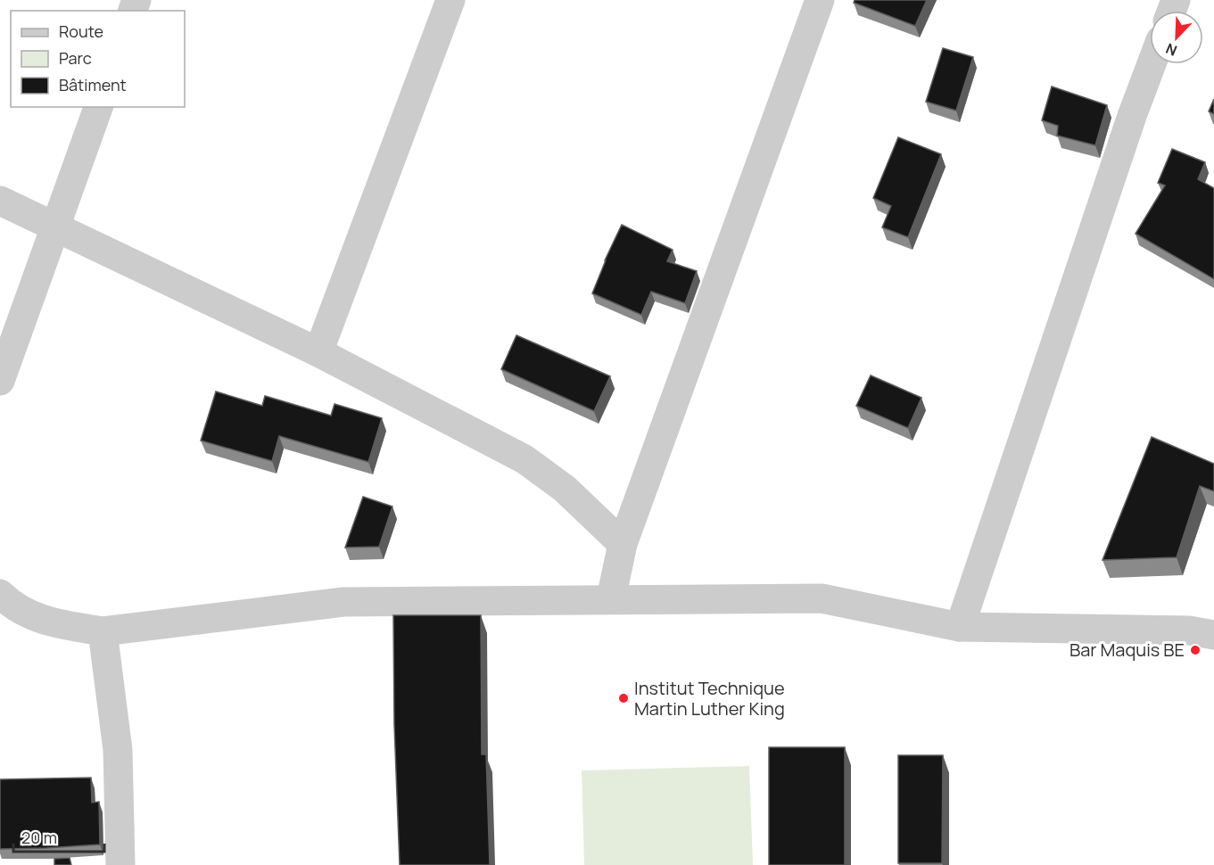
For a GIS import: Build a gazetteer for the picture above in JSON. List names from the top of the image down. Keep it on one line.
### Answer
{"places":["Bar Maquis BE","Institut Technique Martin Luther King"],"legend":["Route","Parc","Bâtiment"],"scale_bar":"20 m","north":"bottom left"}
